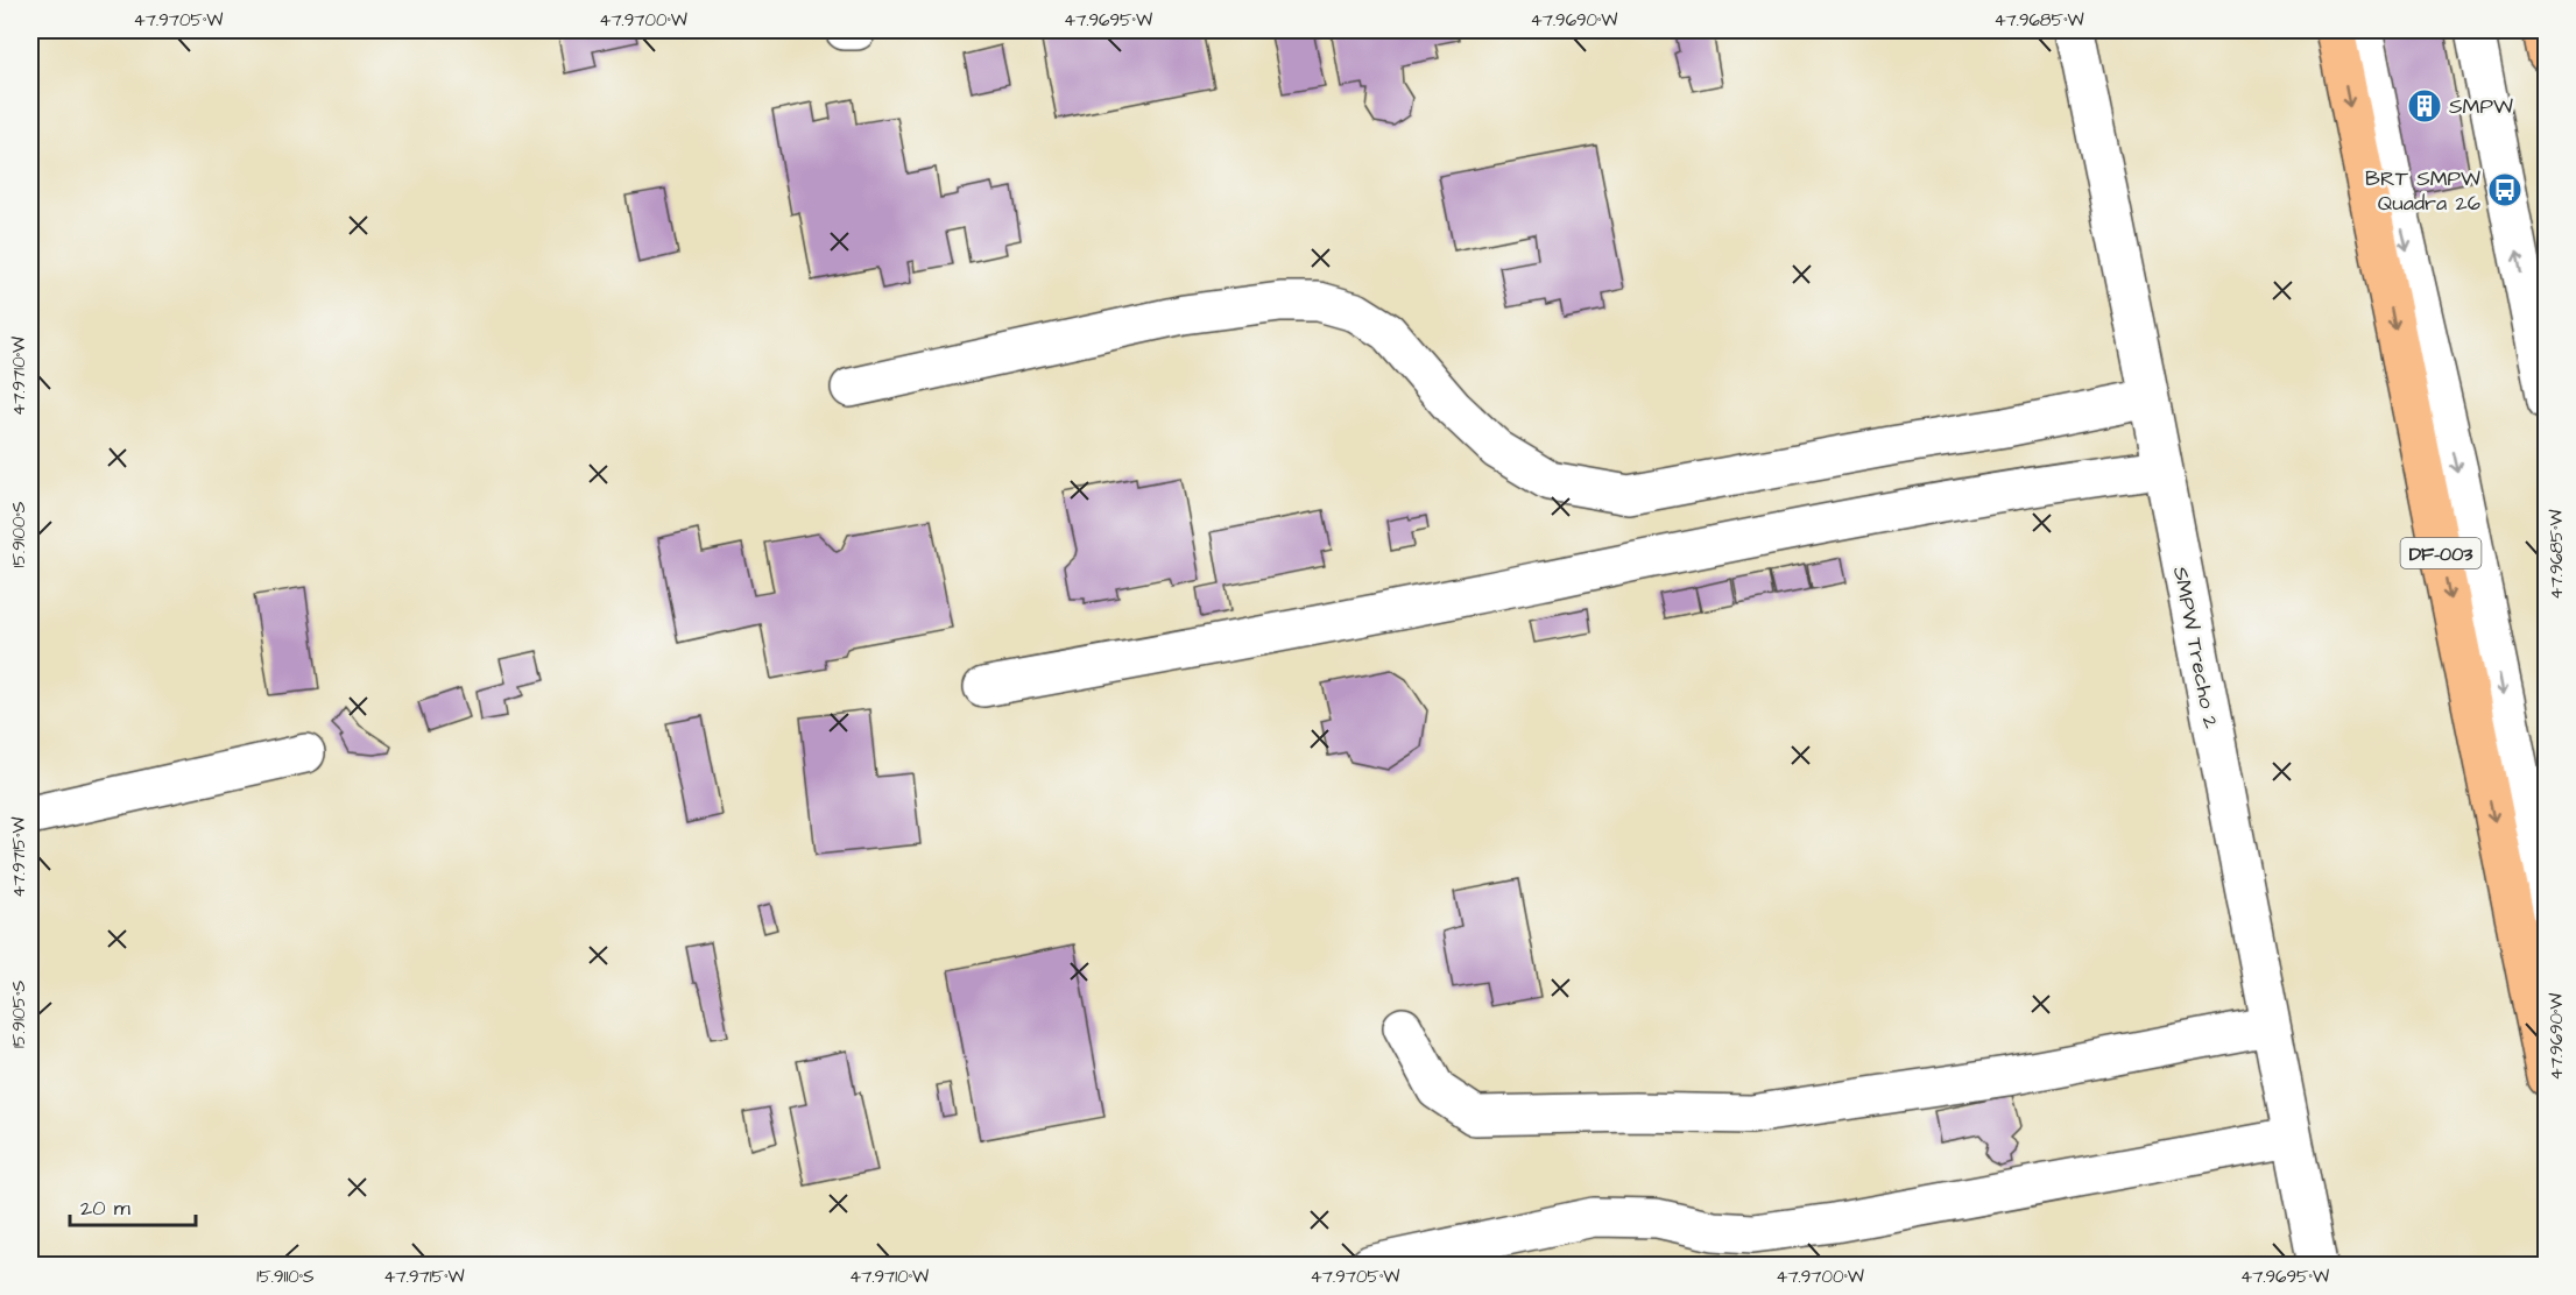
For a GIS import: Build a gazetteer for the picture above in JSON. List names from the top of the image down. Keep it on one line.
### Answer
{"streets":{"highway":["DF-003"],"street":["SMPW Trecho 2"]},"places":{"building":["SMPW"],"bus stop":["BRT SMPW Quadra 26"]},"scale_bar":"20 m","coordinates":["47.9705°W","47.9700°W","47.9695°W","47.9690°W","47.9685°W","47.9710°W","15.9100°S","47.9715°W","15.9105°S","15.9110°S"]}
